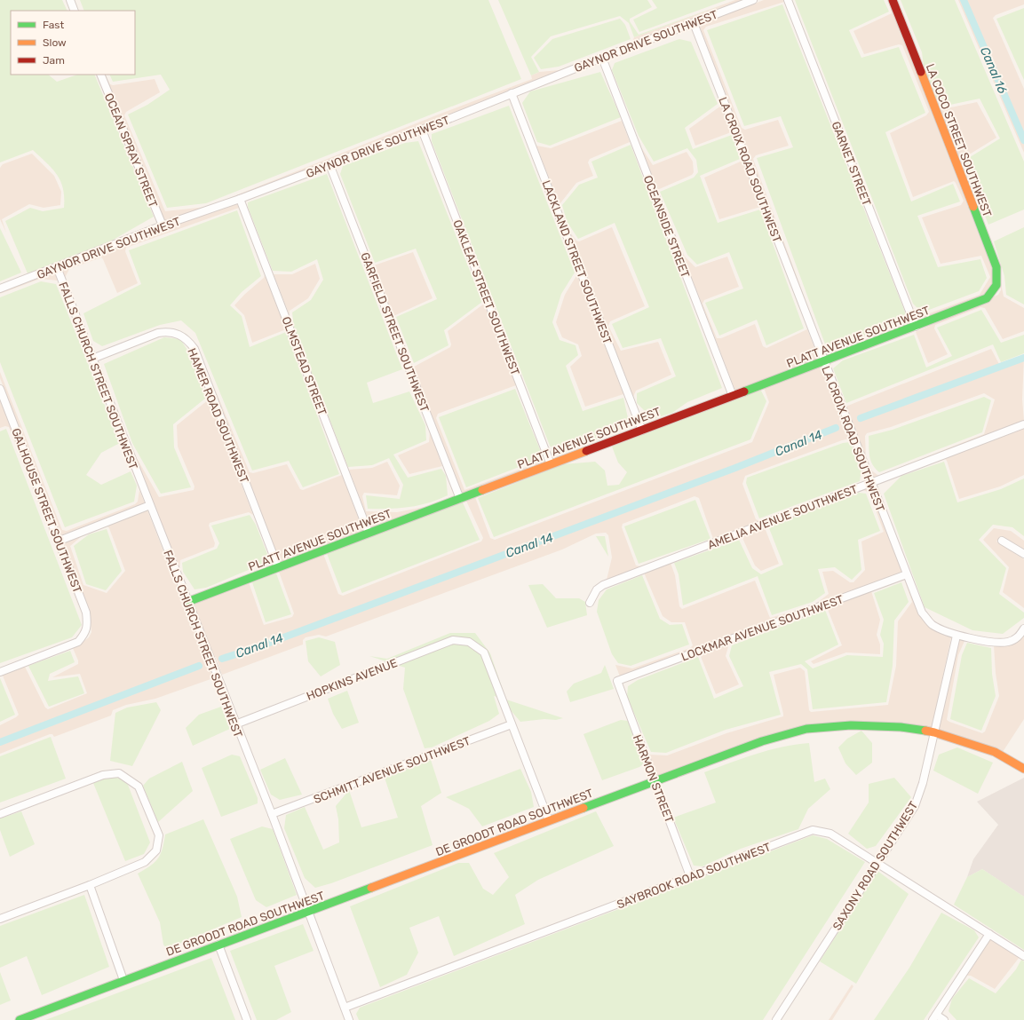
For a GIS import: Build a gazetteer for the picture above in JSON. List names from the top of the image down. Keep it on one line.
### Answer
{"streets":{"street":["GAYNOR DRIVE SOUTHWEST","LA COCO STREET SOUTHWEST","OCEAN SPRAY STREET","GARNET STREET","LA CROIX ROAD SOUTHWEST","OCEANSIDE STREET","LACKLAND STREET SOUTHWEST","OAKLEAF STREET SOUTHWEST","GARFIELD STREET SOUTHWEST","PLATT AVENUE SOUTHWEST","OLMSTEAD STREET","FALLS CHURCH STREET SOUTHWEST","HAMER ROAD SOUTHWEST","GALHOUSE STREET SOUTHWEST","AMELIA AVENUE SOUTHWEST","LOCKMAR AVENUE SOUTHWEST","HOPKINS AVENUE","SCHMITT AVENUE SOUTHWEST","HARMON STREET","DE GROODT ROAD SOUTHWEST","SAXONY ROAD SOUTHWEST","SAYBROOK ROAD SOUTHWEST"]},"crossings":[["GAYNOR DRIVE SOUTHWEST","OCEAN SPRAY STREET"],["GAYNOR DRIVE SOUTHWEST","LA CROIX ROAD SOUTHWEST"],["GAYNOR DRIVE SOUTHWEST","OCEANSIDE STREET"],["GAYNOR DRIVE SOUTHWEST","LACKLAND STREET SOUTHWEST"],["GAYNOR DRIVE SOUTHWEST","OAKLEAF STREET SOUTHWEST"],["GAYNOR DRIVE SOUTHWEST","GARFIELD STREET SOUTHWEST"],["GAYNOR DRIVE SOUTHWEST","OLMSTEAD STREET"],["GAYNOR DRIVE SOUTHWEST","FALLS CHURCH STREET SOUTHWEST"],["LA COCO STREET SOUTHWEST","PLATT AVENUE SOUTHWEST"],["GARNET STREET","PLATT AVENUE SOUTHWEST"],["LA CROIX ROAD SOUTHWEST","PLATT AVENUE SOUTHWEST"],["LA CROIX ROAD SOUTHWEST","AMELIA AVENUE SOUTHWEST"],["LA CROIX ROAD SOUTHWEST","LOCKMAR AVENUE SOUTHWEST"],["LA CROIX ROAD SOUTHWEST","SAXONY ROAD SOUTHWEST"],["OCEANSIDE STREET","PLATT AVENUE SOUTHWEST"],["LACKLAND STREET SOUTHWEST","PLATT AVENUE SOUTHWEST"],["OAKLEAF STREET SOUTHWEST","PLATT AVENUE SOUTHWEST"],["GARFIELD STREET SOUTHWEST","PLATT AVENUE SOUTHWEST"],["PLATT AVENUE SOUTHWEST","OLMSTEAD STREET"],["PLATT AVENUE SOUTHWEST","FALLS CHURCH STREET SOUTHWEST"],["PLATT AVENUE SOUTHWEST","HAMER ROAD SOUTHWEST"],["FALLS CHURCH STREET SOUTHWEST","HAMER ROAD SOUTHWEST"],["FALLS CHURCH STREET SOUTHWEST","HOPKINS AVENUE"],["FALLS CHURCH STREET SOUTHWEST","SCHMITT AVENUE SOUTHWEST"],["FALLS CHURCH STREET SOUTHWEST","DE GROODT ROAD SOUTHWEST"],["FALLS CHURCH STREET SOUTHWEST","SAYBROOK ROAD SOUTHWEST"],["LOCKMAR AVENUE SOUTHWEST","HARMON STREET"],["HOPKINS AVENUE","SCHMITT AVENUE SOUTHWEST"],["HARMON STREET","DE GROODT ROAD SOUTHWEST"],["HARMON STREET","SAYBROOK ROAD SOUTHWEST"],["DE GROODT ROAD SOUTHWEST","SAXONY ROAD SOUTHWEST"],["SAXONY ROAD SOUTHWEST","SAYBROOK ROAD SOUTHWEST"]],"water":["Canal 16","Canal 14"],"legend":["Fast","Slow","Jam"]}
